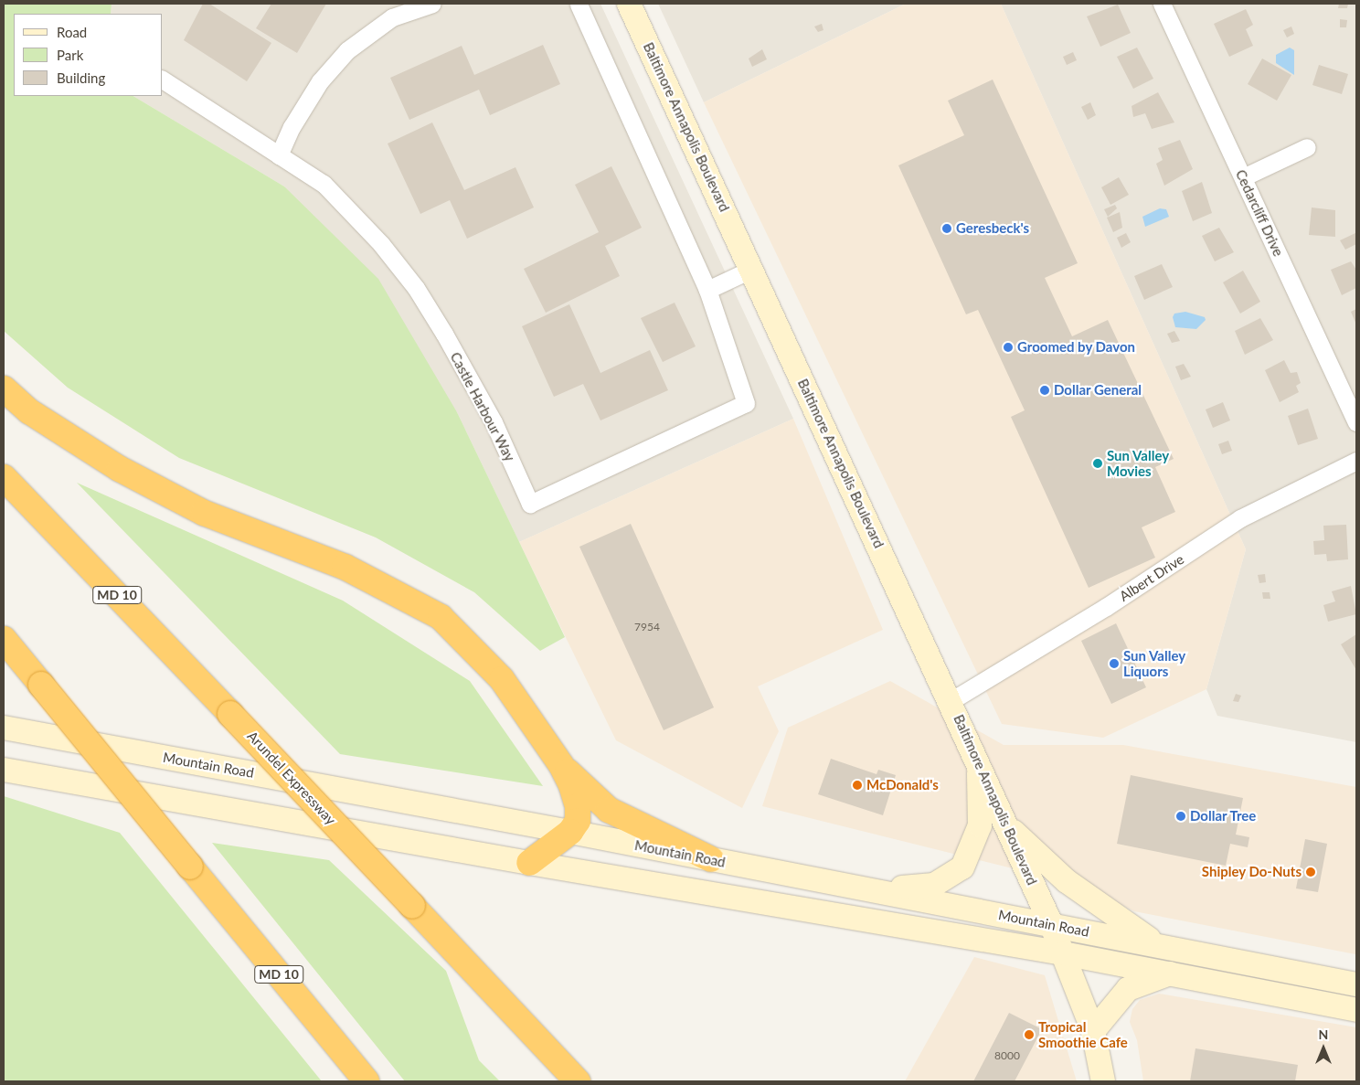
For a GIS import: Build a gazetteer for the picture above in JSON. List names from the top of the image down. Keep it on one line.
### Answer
{"streets":{"highway":["MD 10","Arundel Expressway"],"main road":["Baltimore Annapolis Boulevard","Mountain Road"],"street":["Cedarcliff Drive","Castle Harbour Way","Albert Drive"]},"crossings":[["Baltimore Annapolis Boulevard","Albert Drive"],["Baltimore Annapolis Boulevard","Mountain Road"]],"places":["Geresbeck's","Groomed by Davon","Dollar General","Sun Valley Movies","Sun Valley Liquors","McDonald's","Dollar Tree","Shipley Do-Nuts","Tropical Smoothie Cafe"],"house_numbers":["7954","8000"],"legend":["Road","Park","Building"],"north":"top"}
